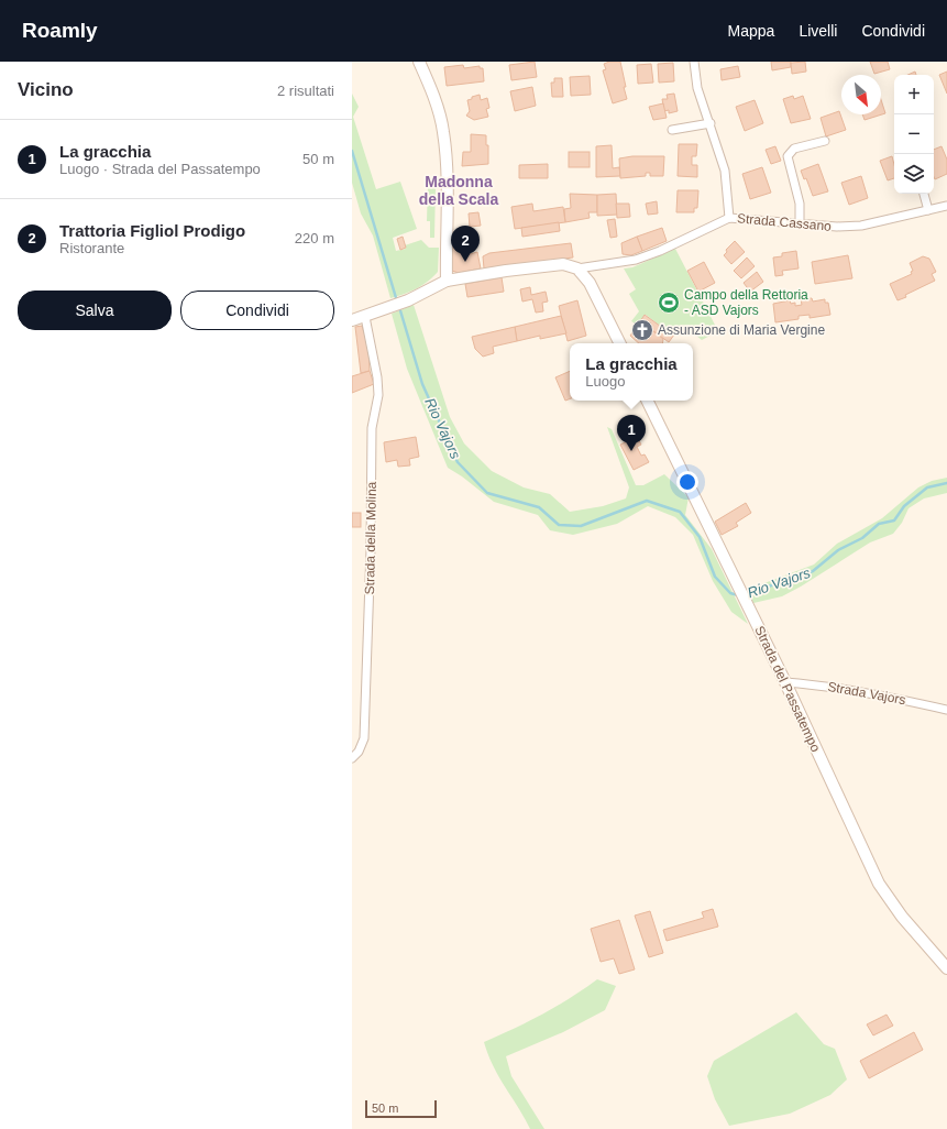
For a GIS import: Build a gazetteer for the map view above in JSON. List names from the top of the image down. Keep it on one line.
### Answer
{"streets":{"street":["Strada Cassano","Strada della Molina","Strada del Passatempo","Strada Vajors"]},"crossings":[["Strada del Passatempo","Strada Vajors"]],"districts":["Madonna della Scala"],"water":["Rio Vajors"],"places":{"sports":["Campo della Rettoria - ASD Vajors"],"church":["Assunzione di Maria Vergine"]},"scale_bar":"50 m","north":"bottom right","page":{"header":"Roamly","nav":["Mappa","Livelli","Condividi"],"heading":["Vicino","2 risultati"],"map_buttons":["+","−"],"list":[{"mark":"1","name":"La gracchia","note":"Luogo · Strada del Passatempo","value":"50 m"},{"mark":"2","name":"Trattoria Figliol Prodigo","note":"Ristorante","value":"220 m"}],"pins":["2","1"],"buttons":["Salva","Condividi"],"popup":["La gracchia","Luogo"],"scale":"50 m"}}
